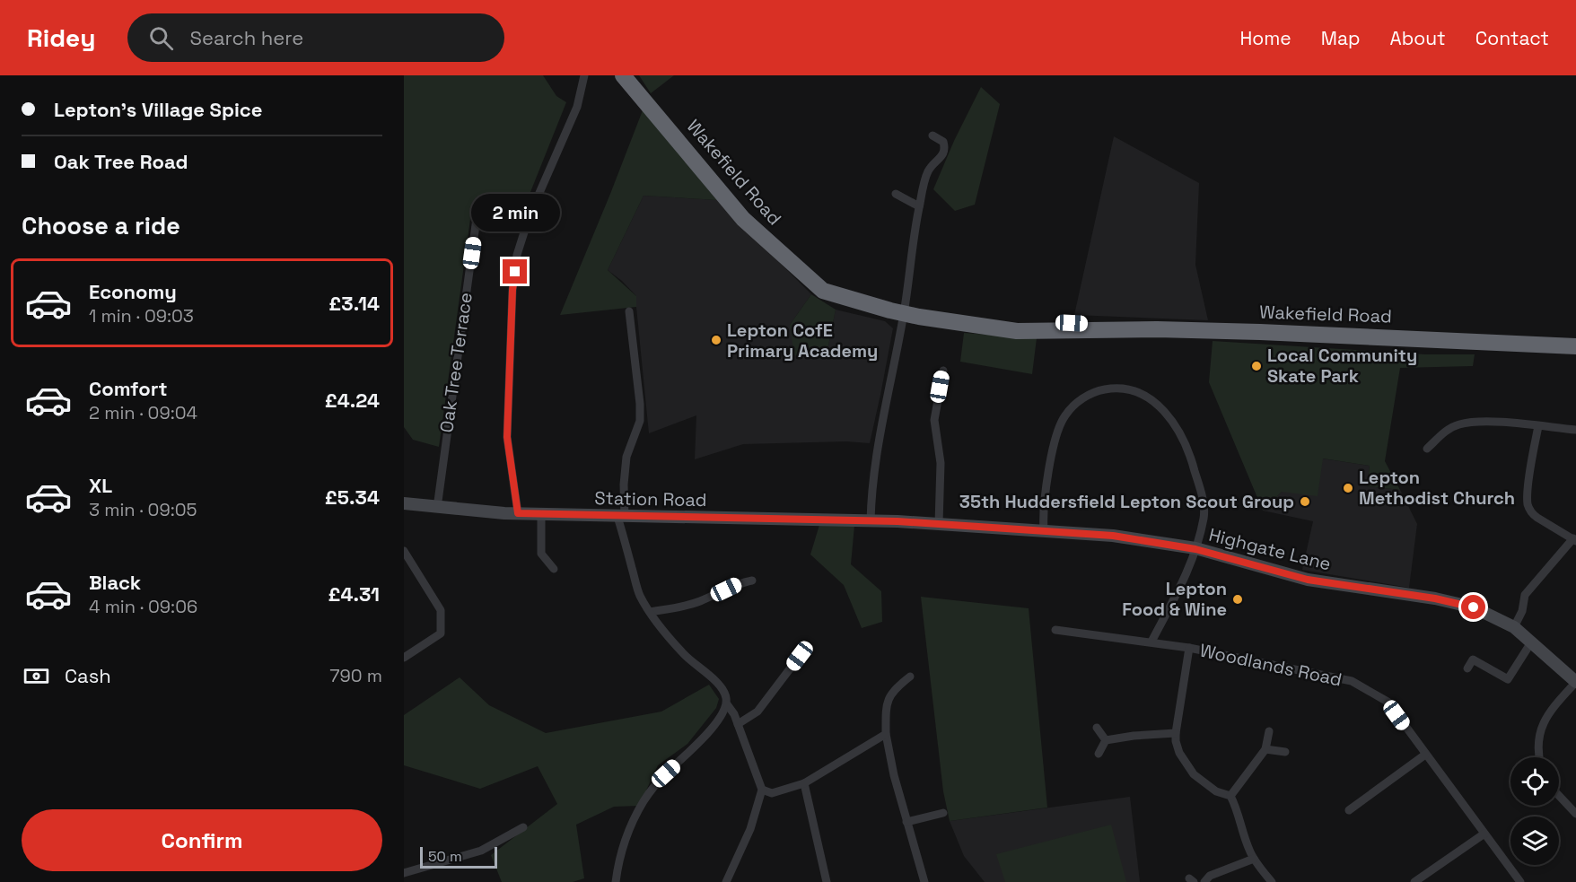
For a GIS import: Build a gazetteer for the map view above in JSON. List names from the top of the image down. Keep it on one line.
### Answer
{"streets":{"highway":["Wakefield Road"],"street":["Oak Tree Terrace","Station Road","Highgate Lane","Woodlands Road"]},"crossings":[["Oak Tree Terrace","Station Road"],["Station Road","Highgate Lane"]],"places":["Lepton CofE Primary Academy","Local Community Skate Park","Lepton Methodist Church","35th Huddersfield Lepton Scout Group","Lepton Food & Wine"],"scale_bar":"50 m","page":{"header":"Ridey","search":"Search here","nav":["Home","Map","About","Contact"],"banner":["Lepton's Village Spice","Oak Tree Road"],"heading":"Choose a ride","bubble":"2 min","list":[{"name":"Economy","note":"1 min · 09:03","value":"£3.14"},{"name":"Comfort","note":"2 min · 09:04","value":"£4.24"},{"name":"XL","note":"3 min · 09:05","value":"£5.34"},{"name":"Black","note":"4 min · 09:06","value":"£4.31"}],"pay":["Cash","790 m"],"buttons":"Confirm","scale":"50 m"}}
